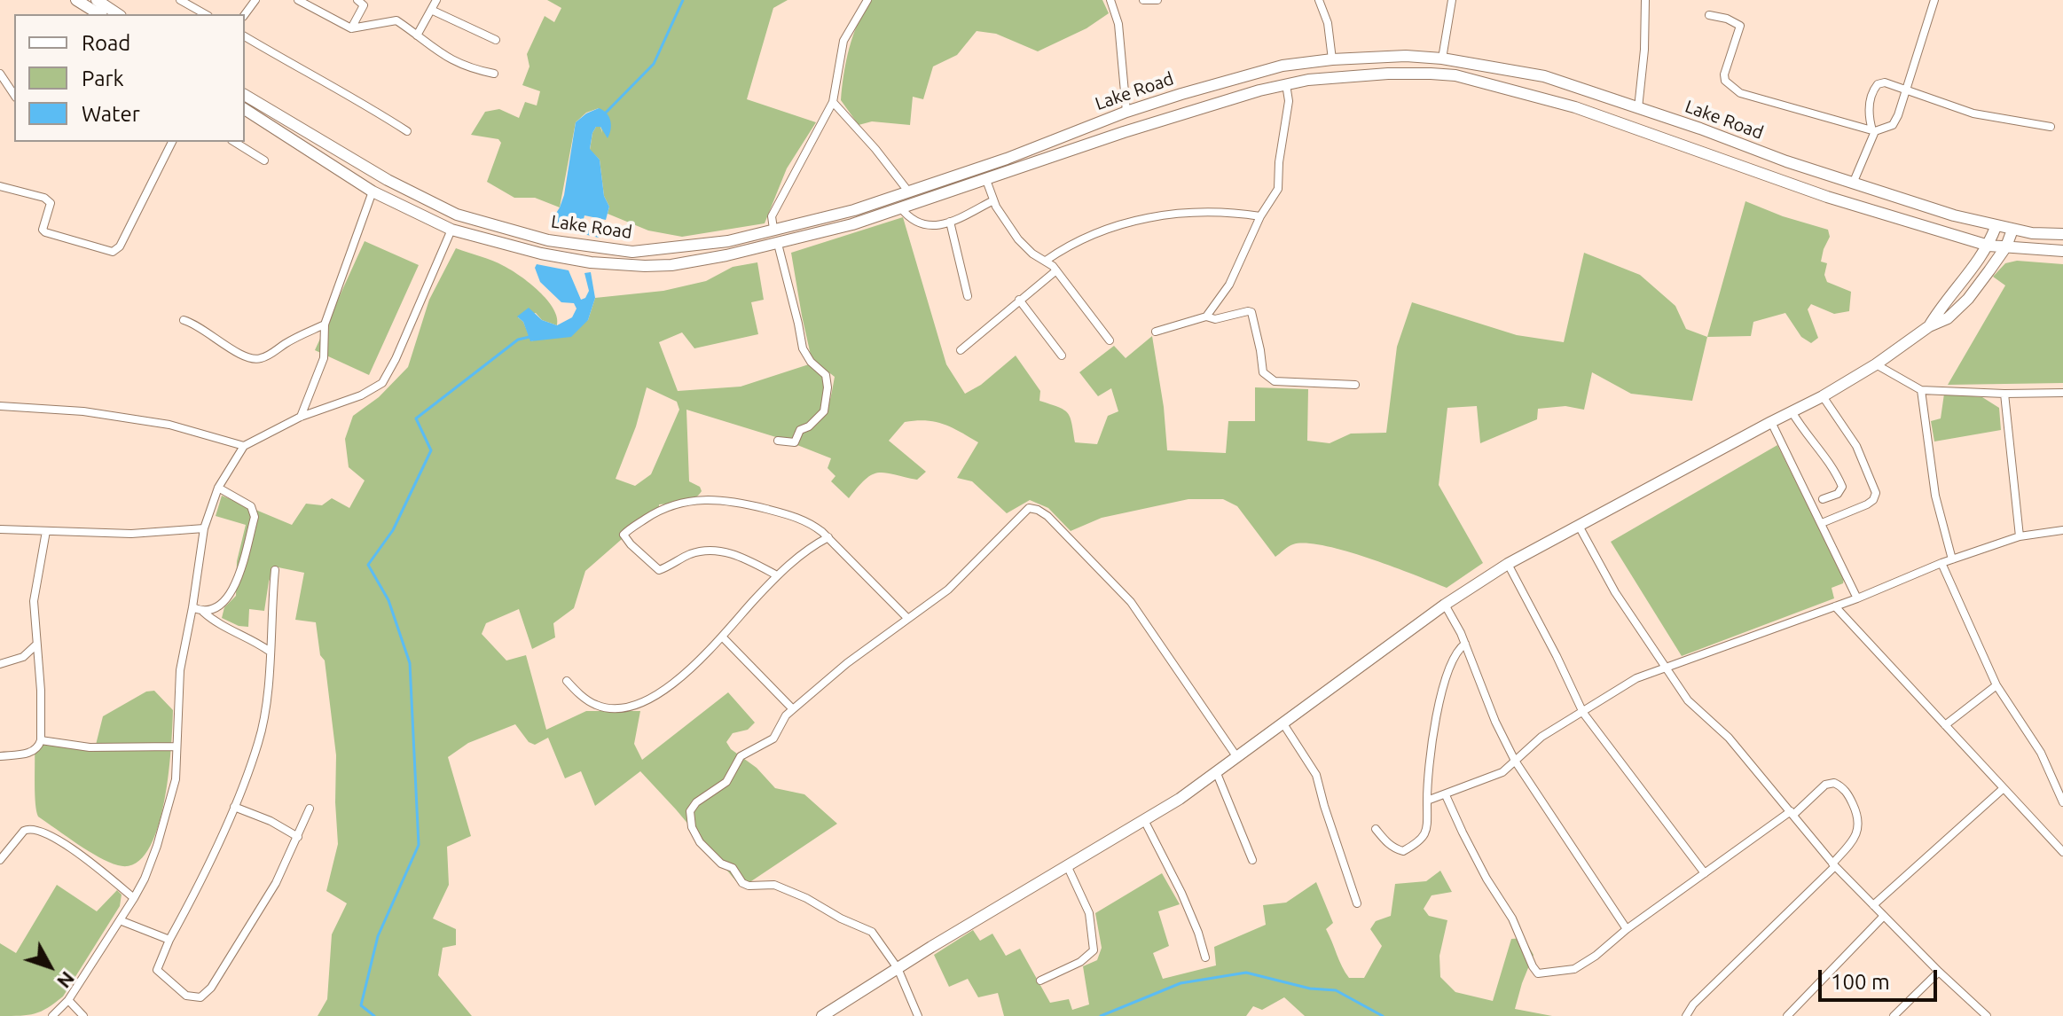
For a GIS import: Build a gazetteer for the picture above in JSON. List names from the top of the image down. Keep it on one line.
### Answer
{"streets":{"main road":["Lake Road"]},"legend":["Road","Park","Water"],"scale_bar":"100 m","north":"bottom right"}
